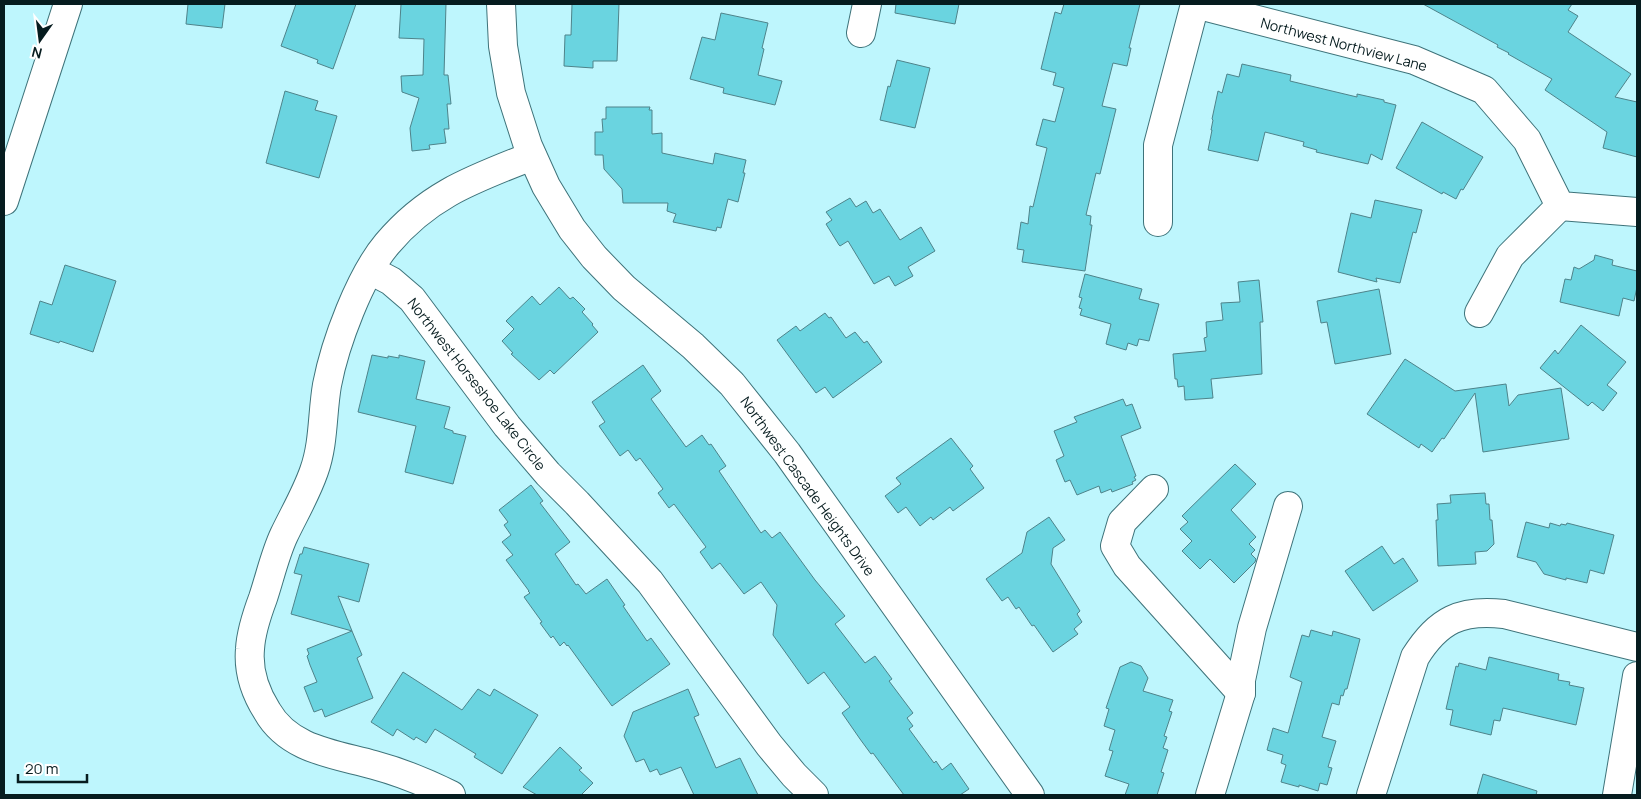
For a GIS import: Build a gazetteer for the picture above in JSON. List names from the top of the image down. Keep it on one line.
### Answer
{"streets":{"street":["Northwest Northview Lane","Northwest Horseshoe Lake Circle","Northwest Cascade Heights Drive"]},"scale_bar":"20 m","north":"bottom"}
